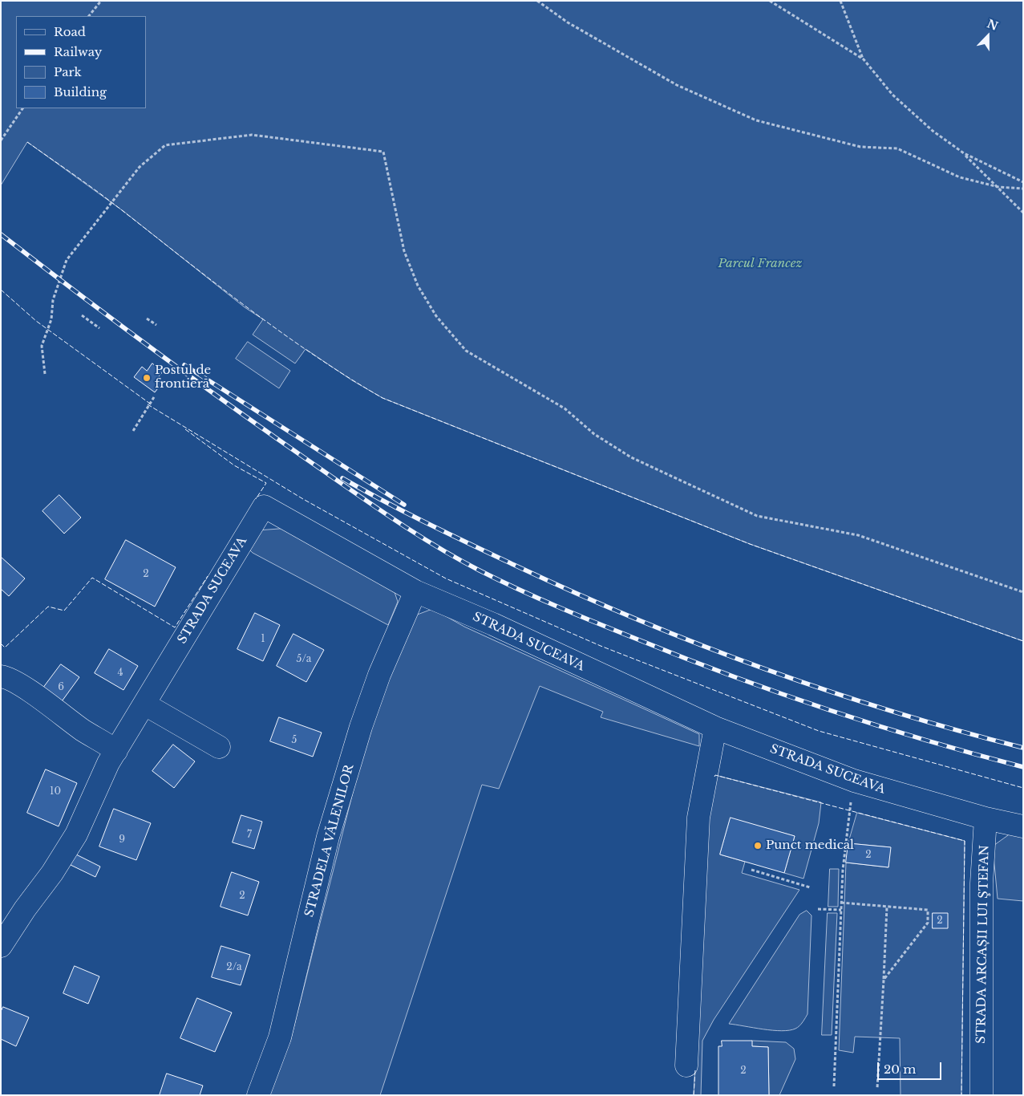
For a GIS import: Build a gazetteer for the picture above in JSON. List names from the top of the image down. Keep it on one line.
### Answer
{"streets":{"street":["STRADA SUCEAVA","STRADELA VĂLENILOR","STRADA ARCAȘII LUI ŞTEFAN"]},"crossings":[["STRADA SUCEAVA","STRADELA VĂLENILOR"],["STRADA SUCEAVA","STRADA ARCAȘII LUI ŞTEFAN"]],"parks":["Parcul Francez"],"places":["Postul de frontieră","Punct medical"],"house_numbers":["2","1","5/a","4","6","5","10","7","9","2","2","2","2/a","2"],"legend":["Road","Railway","Park","Building"],"scale_bar":"20 m","north":"top"}
